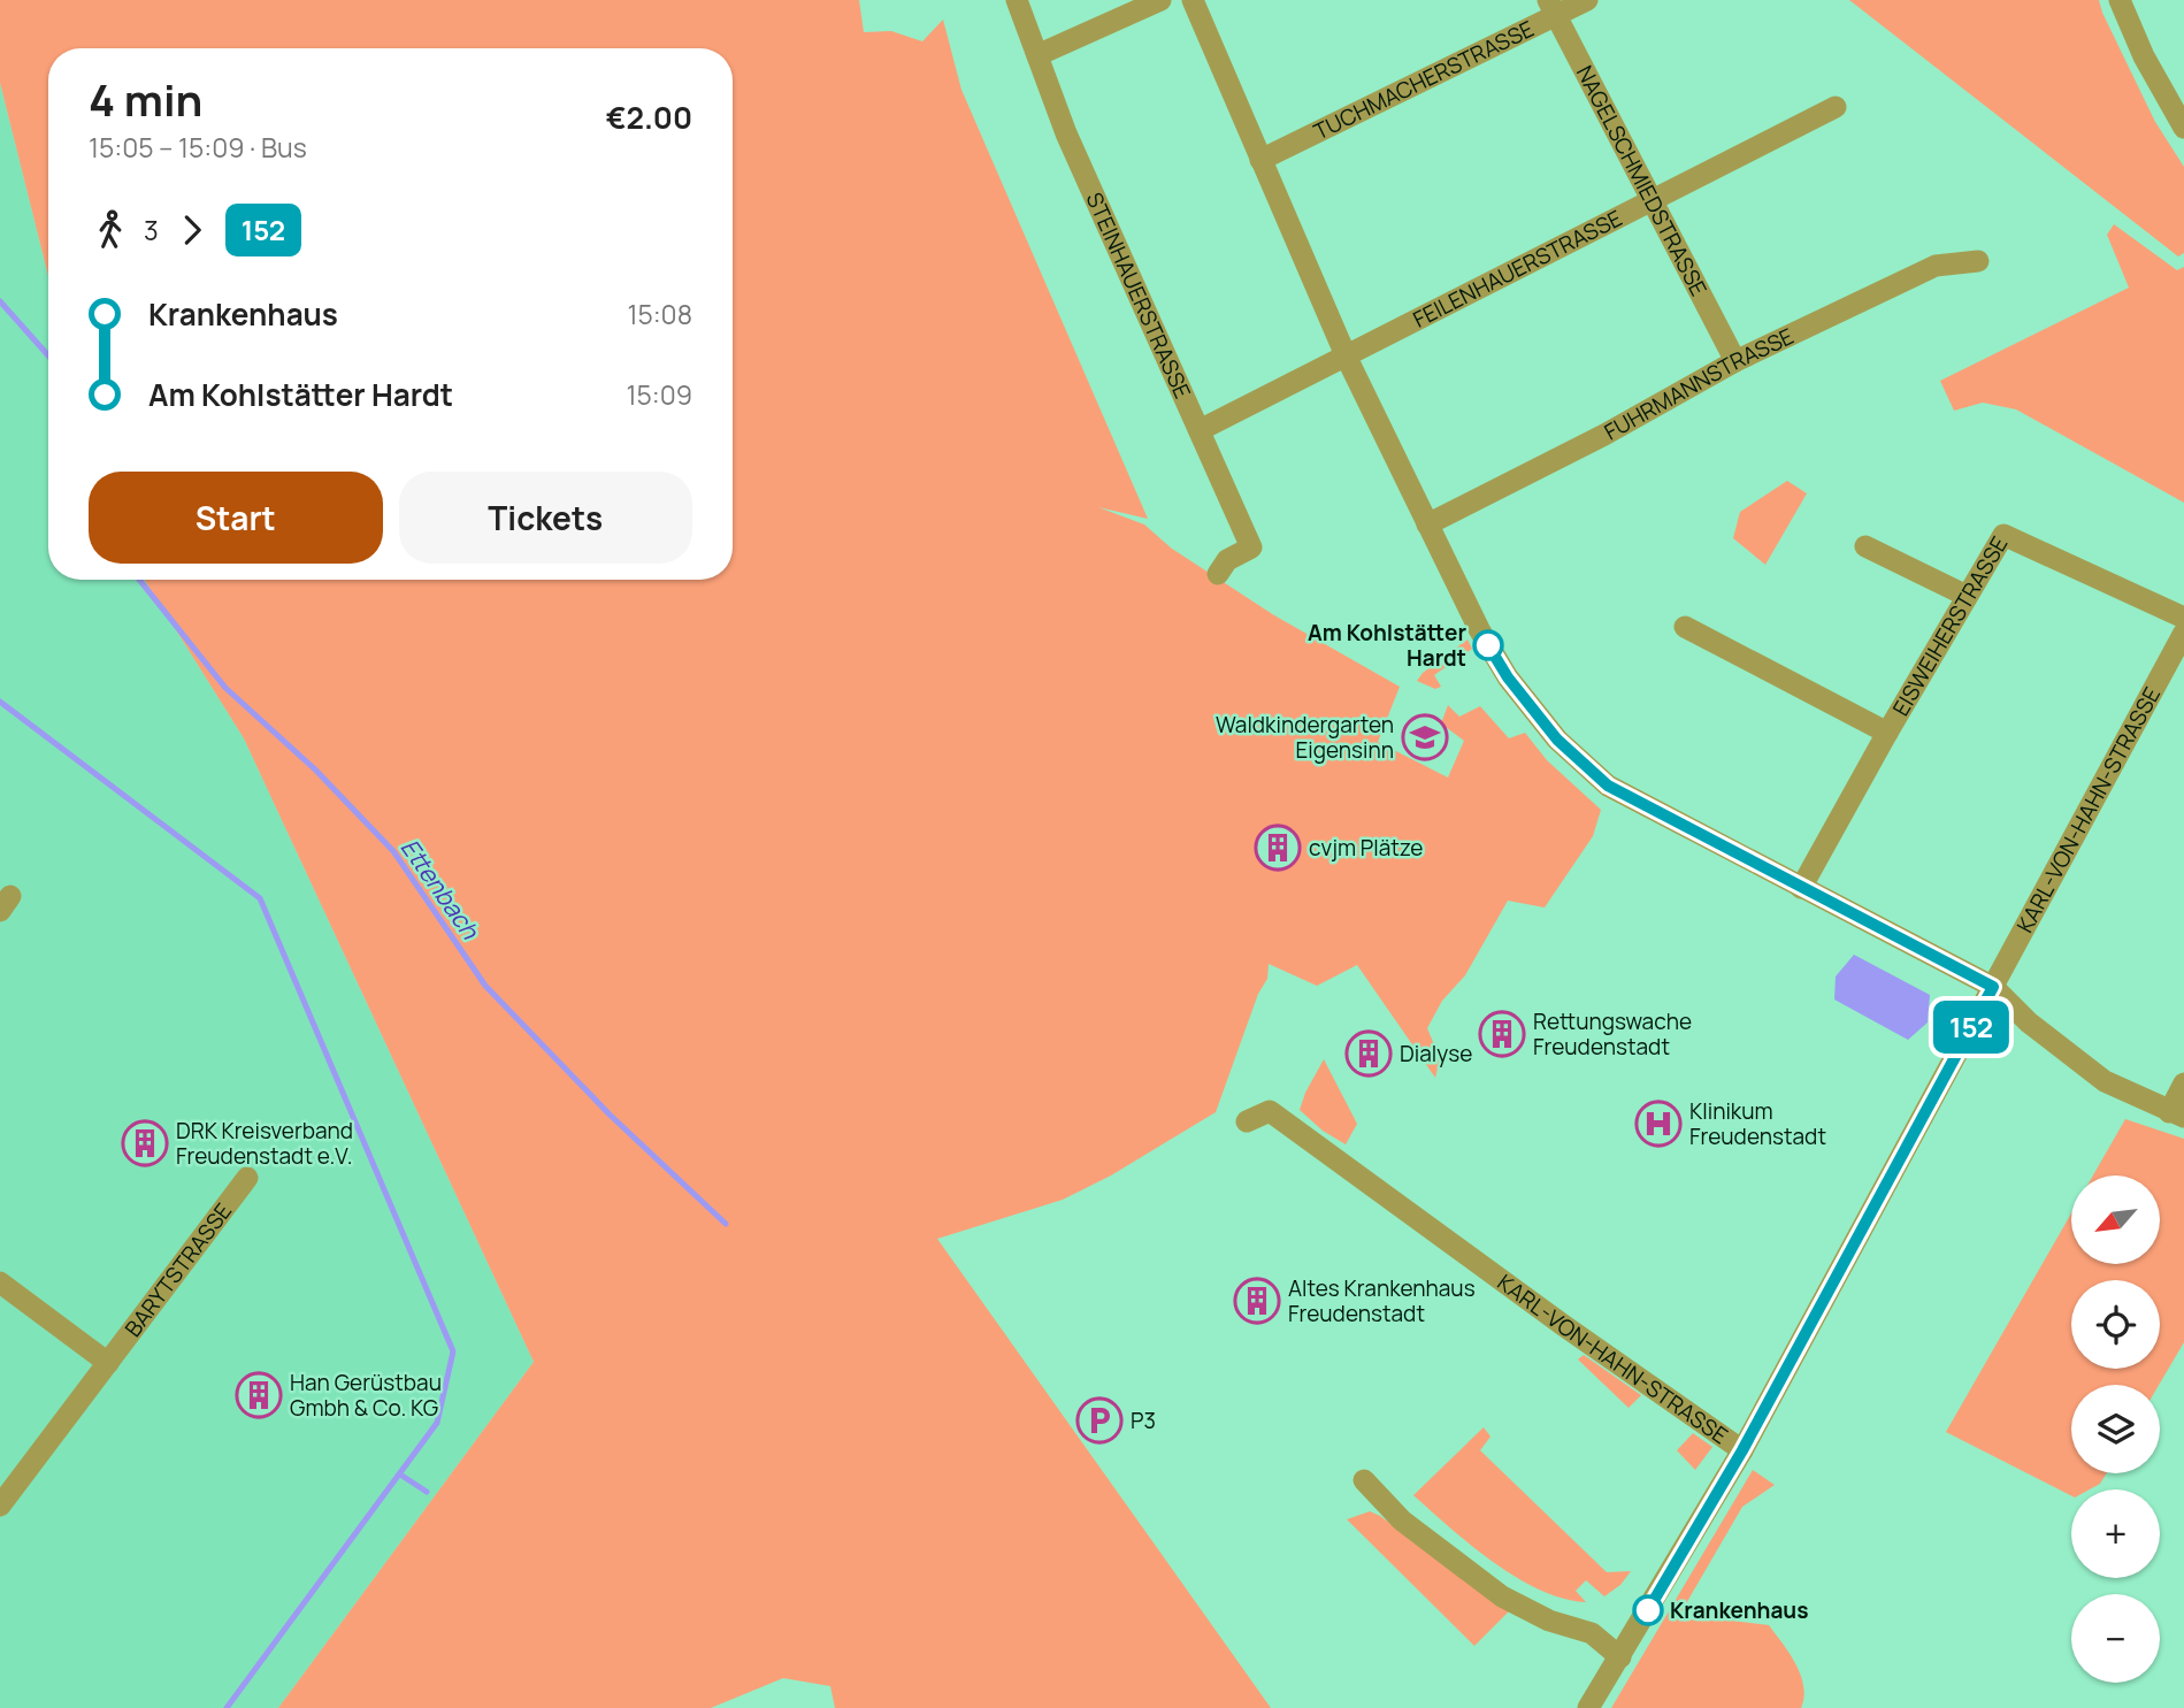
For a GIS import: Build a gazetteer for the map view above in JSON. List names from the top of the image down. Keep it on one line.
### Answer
{"streets":{"street":["TUCHMACHERSTRASSE","NAGELSCHMIEDSTRASSE","FEILENHAUERSTRASSE","STEINHAUERSTRASSE","FUHRMANNSTRASSE","EISWEIHERSTRASSE","KARL-VON-HAHN-STRASSE","BARYTSTRASSE"]},"crossings":[["TUCHMACHERSTRASSE","NAGELSCHMIEDSTRASSE"],["NAGELSCHMIEDSTRASSE","FEILENHAUERSTRASSE"],["NAGELSCHMIEDSTRASSE","FUHRMANNSTRASSE"],["FEILENHAUERSTRASSE","STEINHAUERSTRASSE"]],"water":["Ettenbach"],"places":{"other":["Am Kohlstätter Hardt","Krankenhaus"],"school or university":["Waldkindergarten Eigensinn"],"building":["cvjm Plätze","Rettungswache Freudenstadt","Dialyse","DRK Kreisverband Freudenstadt e.V.","Altes Krankenhaus Freudenstadt","Han Gerüstbau Gmbh & Co. KG"],"hospital":["Klinikum Freudenstadt"],"parking":["P3"]},"lines":["bus line 152"],"north":"bottom left","page":{"on_map":"152","heading":["4 min","15:05 – 15:09 · Bus","€2.00"],"legs":["3","152"],"list":[{"name":"Krankenhaus","value":"15:08"},{"name":"Am Kohlstätter Hardt","value":"15:09"}],"buttons":["Start","Tickets"],"map_buttons":["+","−"]}}
